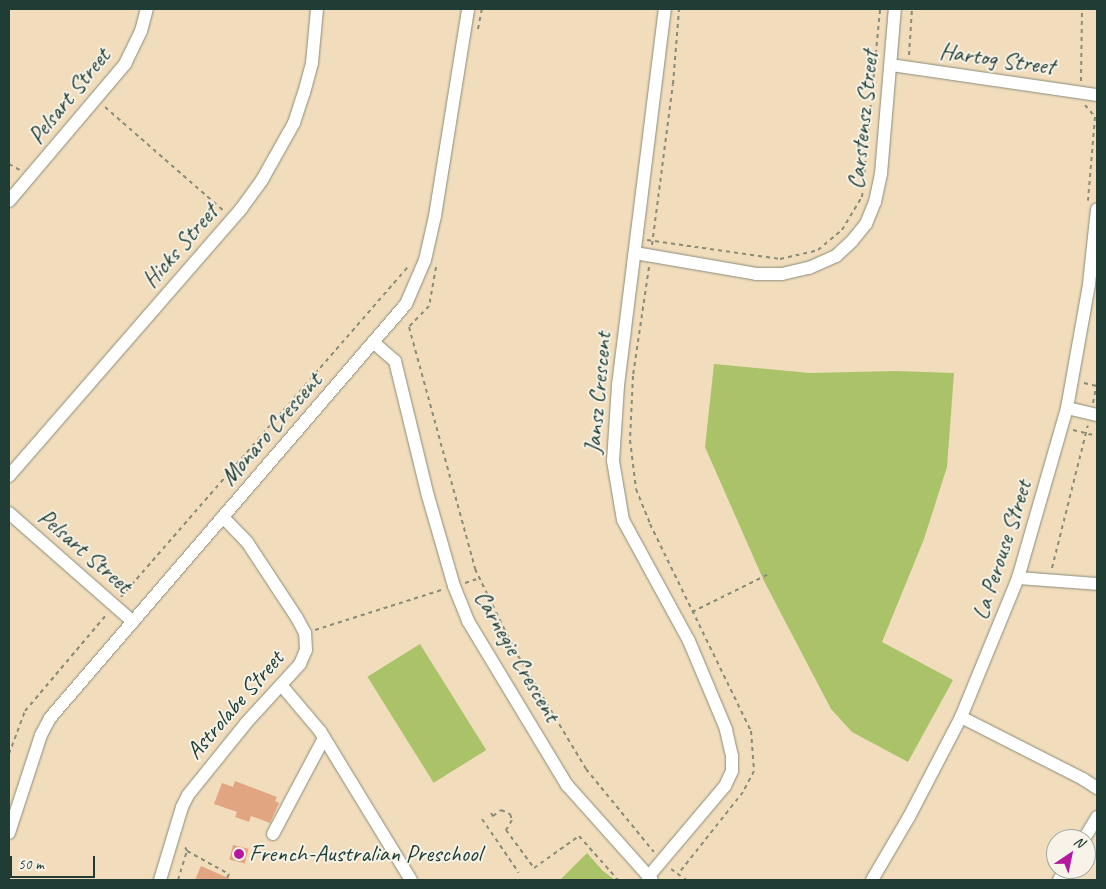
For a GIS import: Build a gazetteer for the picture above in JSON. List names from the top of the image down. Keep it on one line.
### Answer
{"streets":{"street":["Hartog Street","Pelsart Street","Carstensz Street","Hicks Street","Jansz Crescent","Monaro Crescent","La Perouse Street","Carnegie Crescent","Astrolabe Street"]},"crossings":[["Hartog Street","Carstensz Street"],["Pelsart Street","Monaro Crescent"],["Carstensz Street","Jansz Crescent"],["Jansz Crescent","Carnegie Crescent"],["Monaro Crescent","Carnegie Crescent"],["Monaro Crescent","Astrolabe Street"]],"places":["French-Australian Preschool"],"scale_bar":"50 m","north":"top right"}
